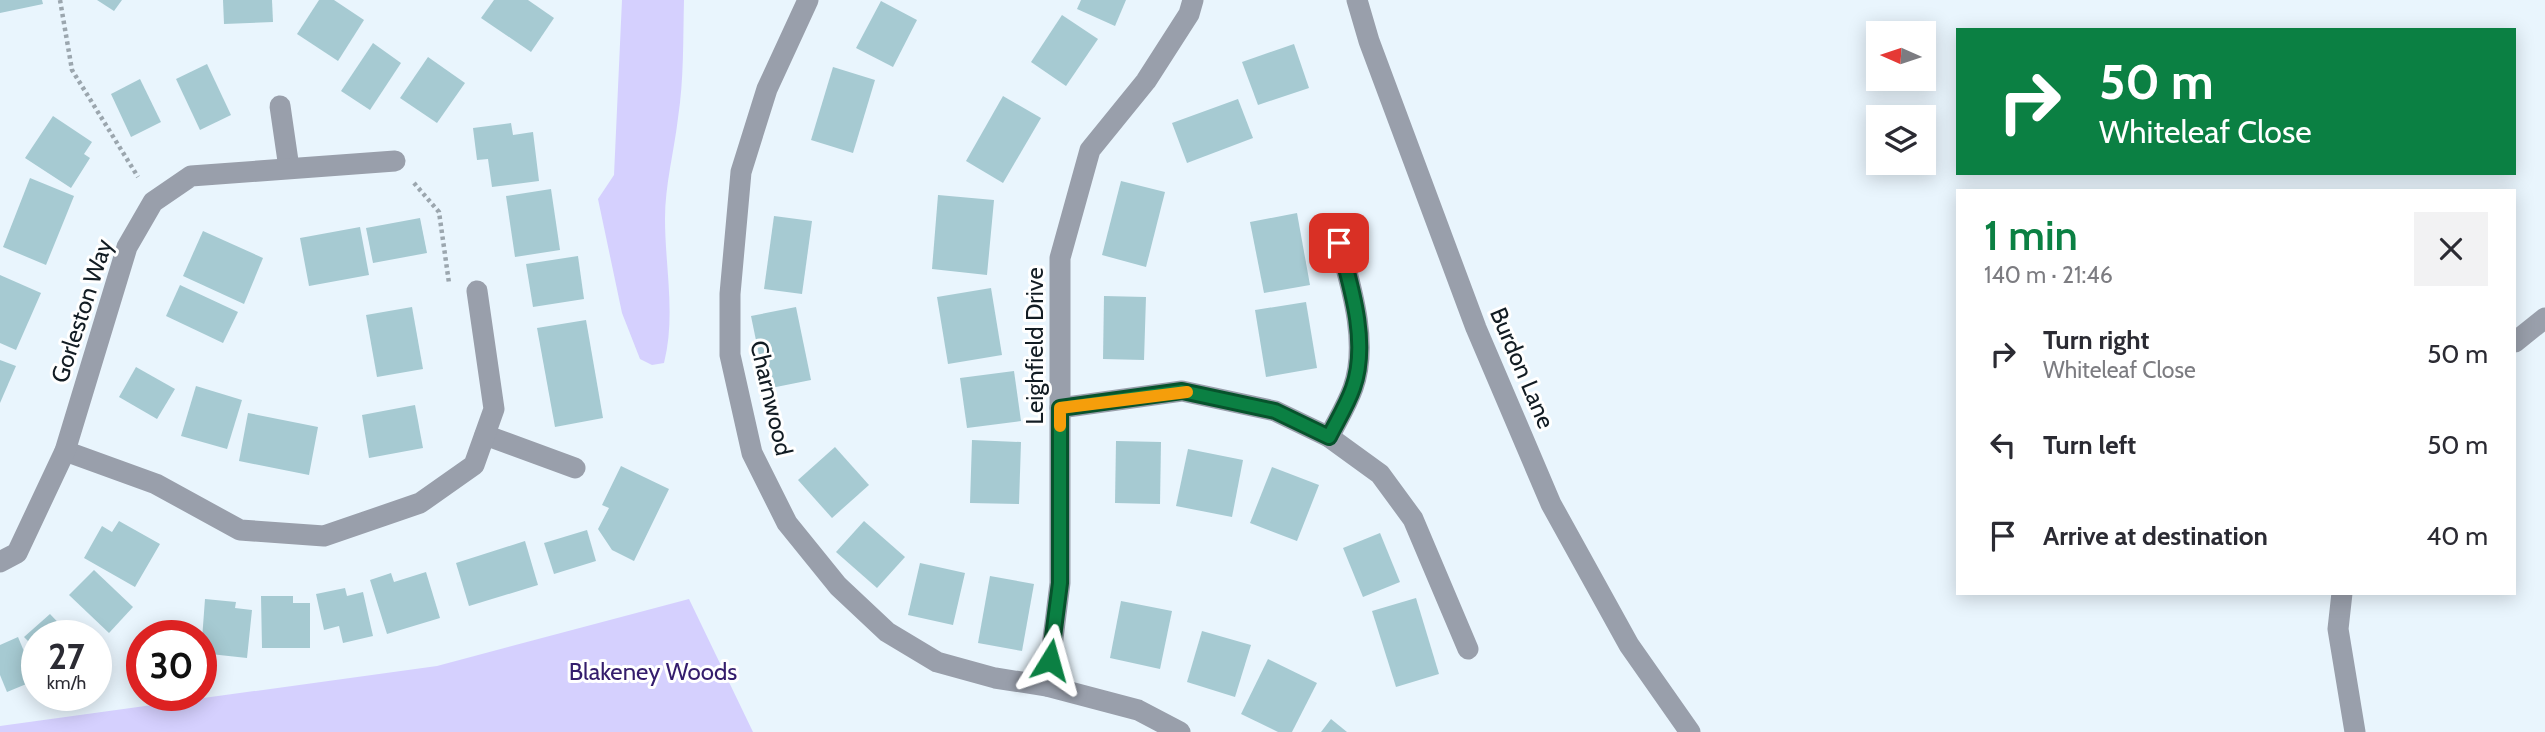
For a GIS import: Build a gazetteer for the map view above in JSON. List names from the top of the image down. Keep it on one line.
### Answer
{"streets":{"street":["Gorleston Way","Leighfield Drive","Burdon Lane","Charnwood"]},"crossings":[["Leighfield Drive","Charnwood"]],"parks":["Blakeney Woods"],"north":"left","page":{"turn":["50 m","Whiteleaf Close"],"heading":["1 min","140 m · 21:46"],"list":[{"name":"Turn right","note":"Whiteleaf Close","value":"50 m"},{"name":"Turn left","value":"50 m"},{"name":"Arrive at destination","value":"40 m"}],"speed":"27 km/h","limit":"30"}}
